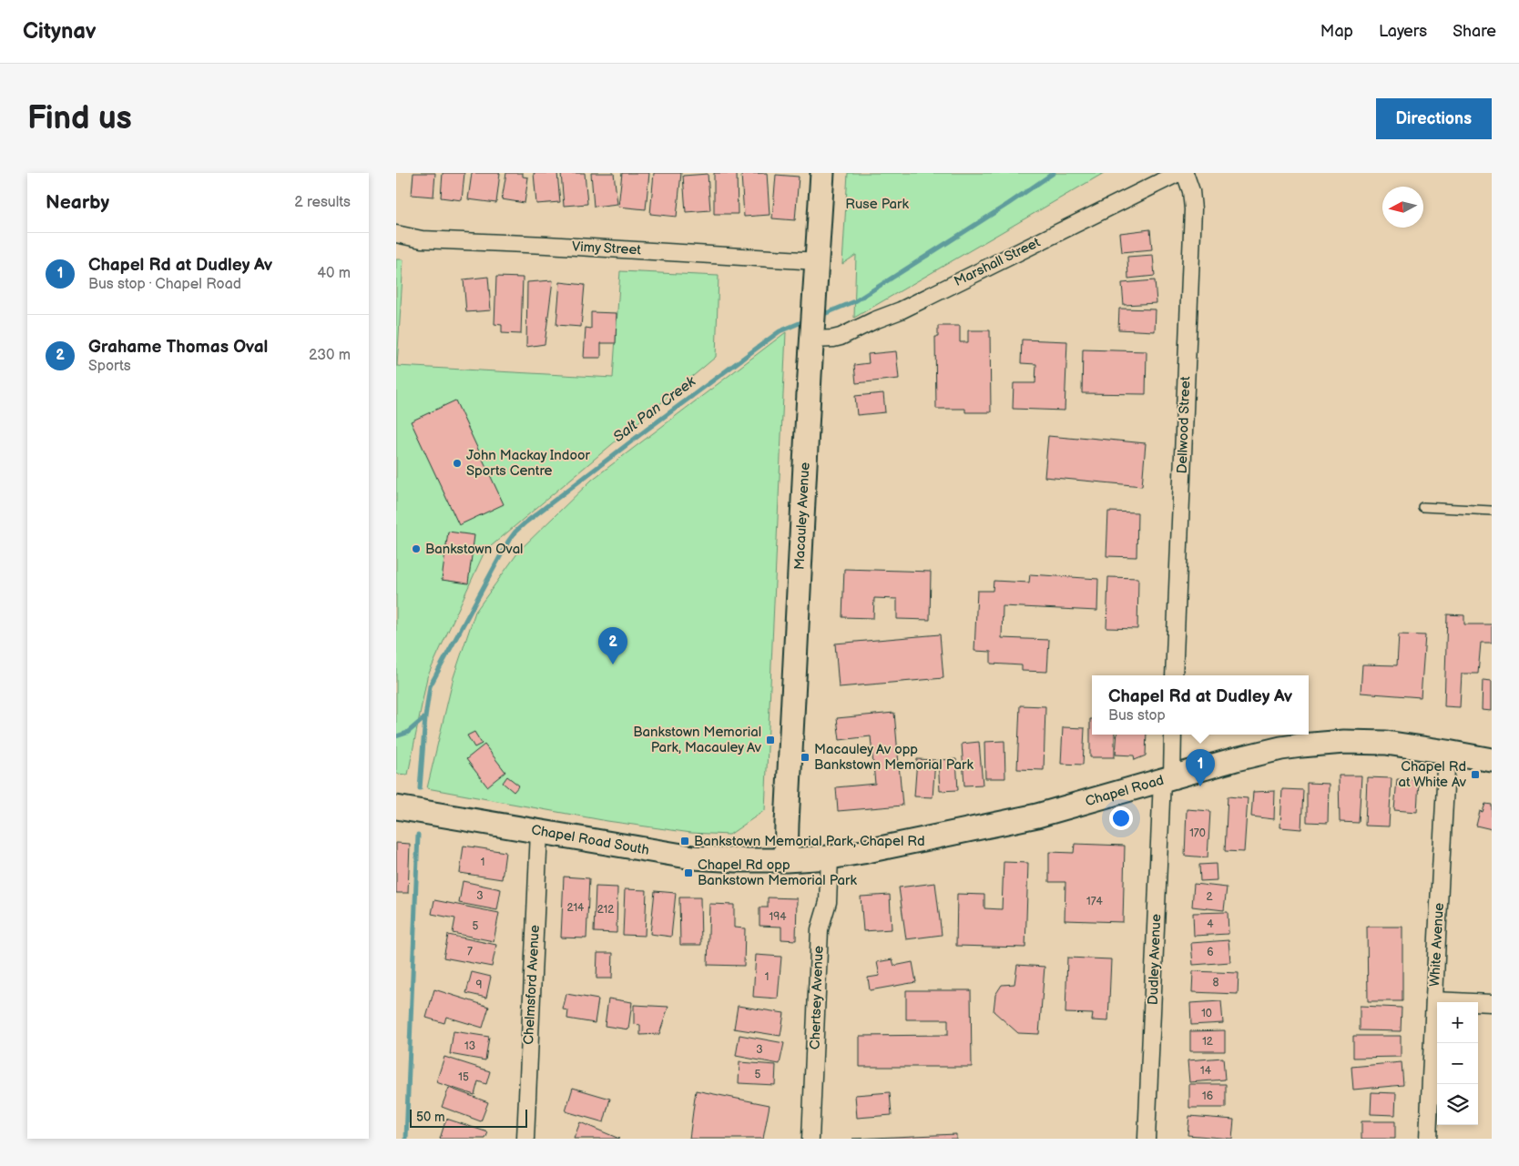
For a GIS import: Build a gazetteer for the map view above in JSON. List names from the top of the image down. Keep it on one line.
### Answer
{"streets":{"main road":["Macauley Avenue","Chapel Road","Chapel Road South"],"street":["Vimy Street","Marshall Street","Dellwood Street","White Avenue","Dudley Avenue","Chelmsford Avenue","Chertsey Avenue"]},"crossings":[["Vimy Street","Macauley Avenue"],["Marshall Street","Macauley Avenue"],["Macauley Avenue","Chapel Road"],["Macauley Avenue","Chapel Road South"],["Chapel Road","Chapel Road South"],["Chapel Road","White Avenue"],["Chapel Road","Dudley Avenue"],["Chapel Road","Chertsey Avenue"],["Chapel Road South","Chelmsford Avenue"]],"water":["Salt Pan Creek"],"parks":["Ruse Park"],"places":{"other":["John Mackay Indoor Sports Centre","Bankstown Oval"],"transit":["Bankstown Memorial Park, Macauley Av","Macauley Av opp Bankstown Memorial Park","Chapel Rd at White Av","Bankstown Memorial Park, Chapel Rd","Chapel Rd opp Bankstown Memorial Park"]},"house_numbers":["170","1","3","2","174","214","212","194","4","5","7","6","1","8","9","10","12","13","3","14","5","15","16"],"scale_bar":"50 m","north":"left","page":{"header":"Citynav","nav":["Map","Layers","Share"],"buttons":"Directions","title":"Find us","heading":["Nearby","2 results"],"list":[{"mark":"1","name":"Chapel Rd at Dudley Av","note":"Bus stop · Chapel Road","value":"40 m"},{"mark":"2","name":"Grahame Thomas Oval","note":"Sports","value":"230 m"}],"pins":["2","1"],"popup":["Chapel Rd at Dudley Av","Bus stop"],"map_buttons":["+","−"],"scale":"50 m"}}
